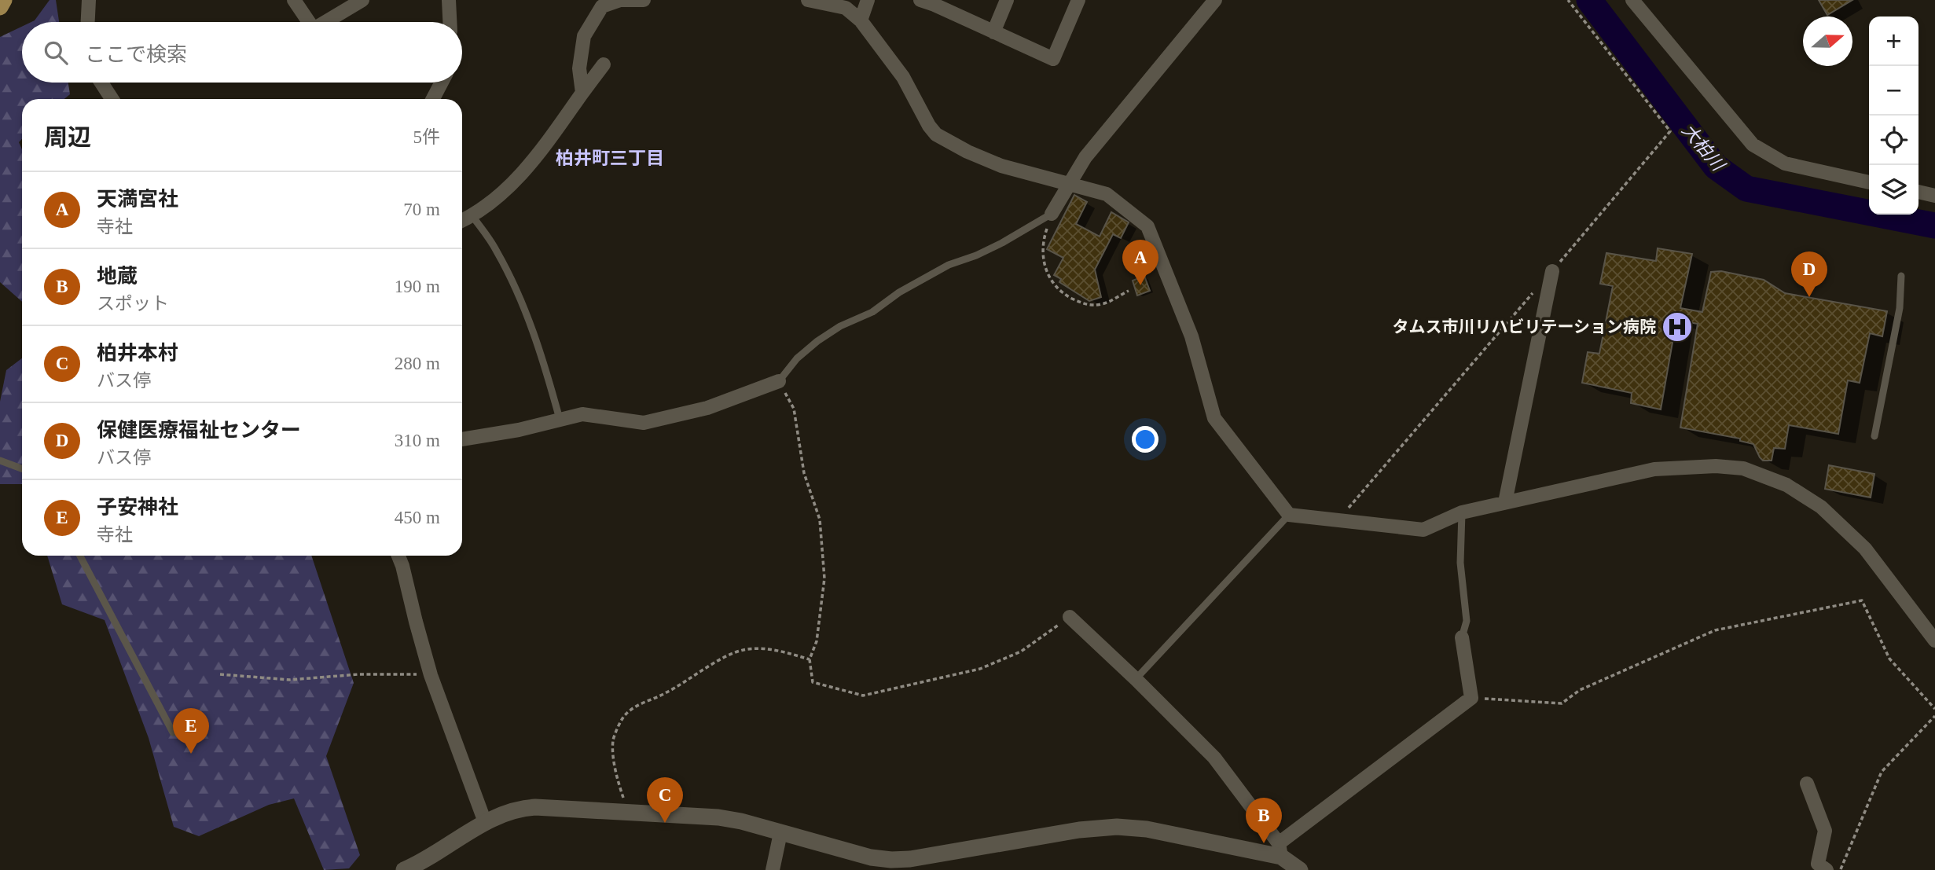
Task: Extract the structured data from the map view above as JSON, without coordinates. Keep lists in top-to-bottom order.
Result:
{
  "districts": ["柏井町三丁目"],
  "water": ["大柏川"],
  "places": {
    "hospital": ["タムス市川リハビリテーション病院"]
  },
  "north": "right",
  "page": {
    "map_buttons": ["+", "−"],
    "search": "ここで検索",
    "heading": ["周辺", "5件"],
    "list": [
      {
        "mark": "A",
        "name": "天満宮社",
        "note": "寺社",
        "value": "70 m"
      },
      {
        "mark": "B",
        "name": "地蔵",
        "note": "スポット",
        "value": "190 m"
      },
      {
        "mark": "C",
        "name": "柏井本村",
        "note": "バス停",
        "value": "280 m"
      },
      {
        "mark": "D",
        "name": "保健医療福祉センター",
        "note": "バス停",
        "value": "310 m"
      },
      {
        "mark": "E",
        "name": "子安神社",
        "note": "寺社",
        "value": "450 m"
      }
    ],
    "pins": [
      "A",
      "D",
      "E",
      "C",
      "B"
    ]
  }
}
